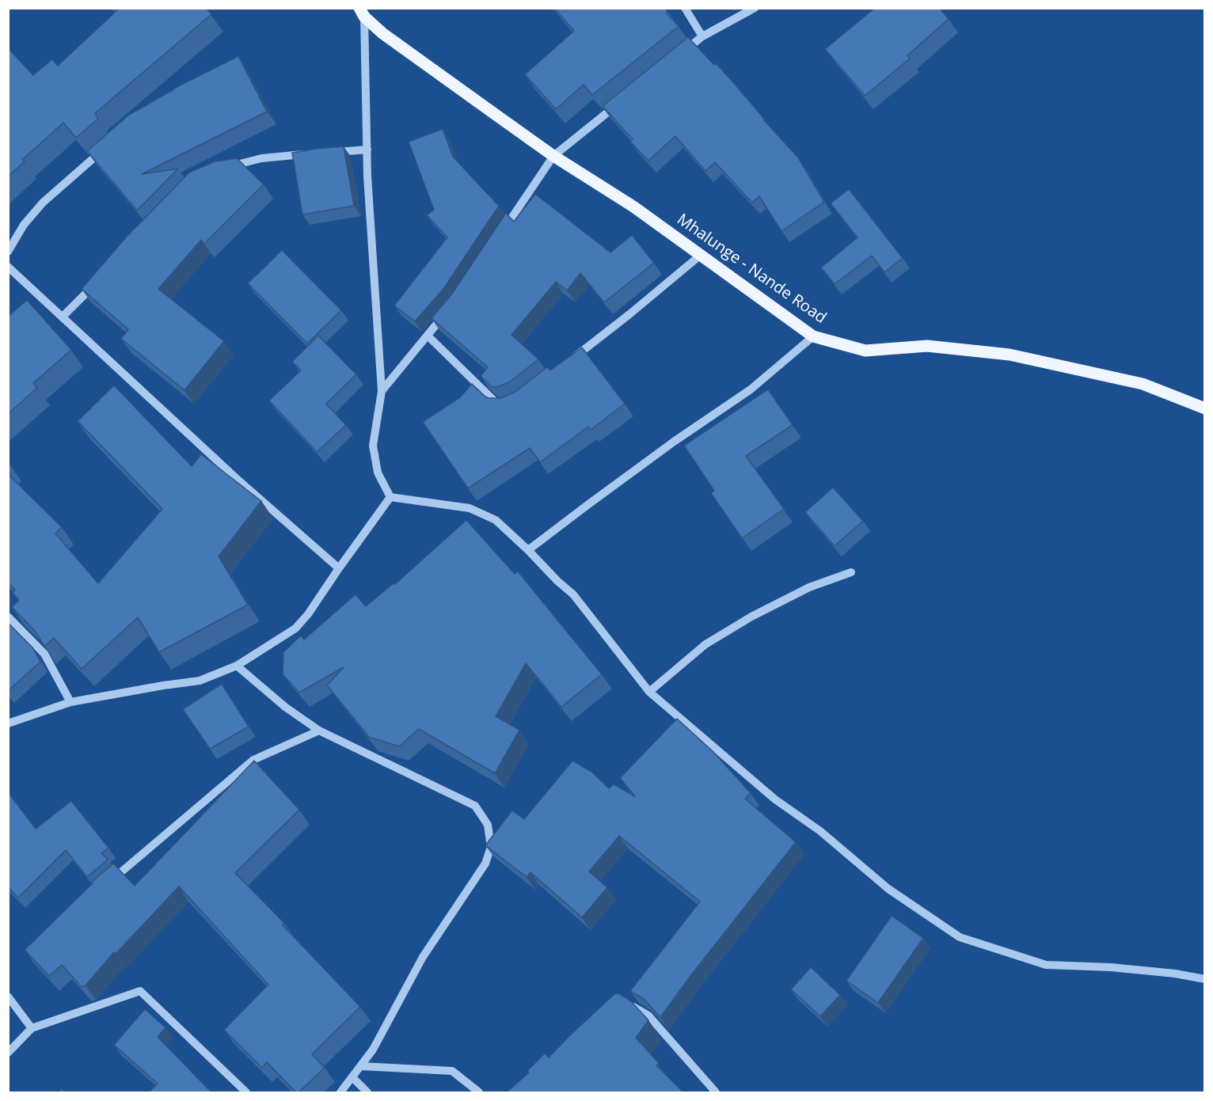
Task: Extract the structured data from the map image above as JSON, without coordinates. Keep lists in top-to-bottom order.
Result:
{
  "streets": {
    "main road": ["Mhalunge - Nande Road"]
  }
}
